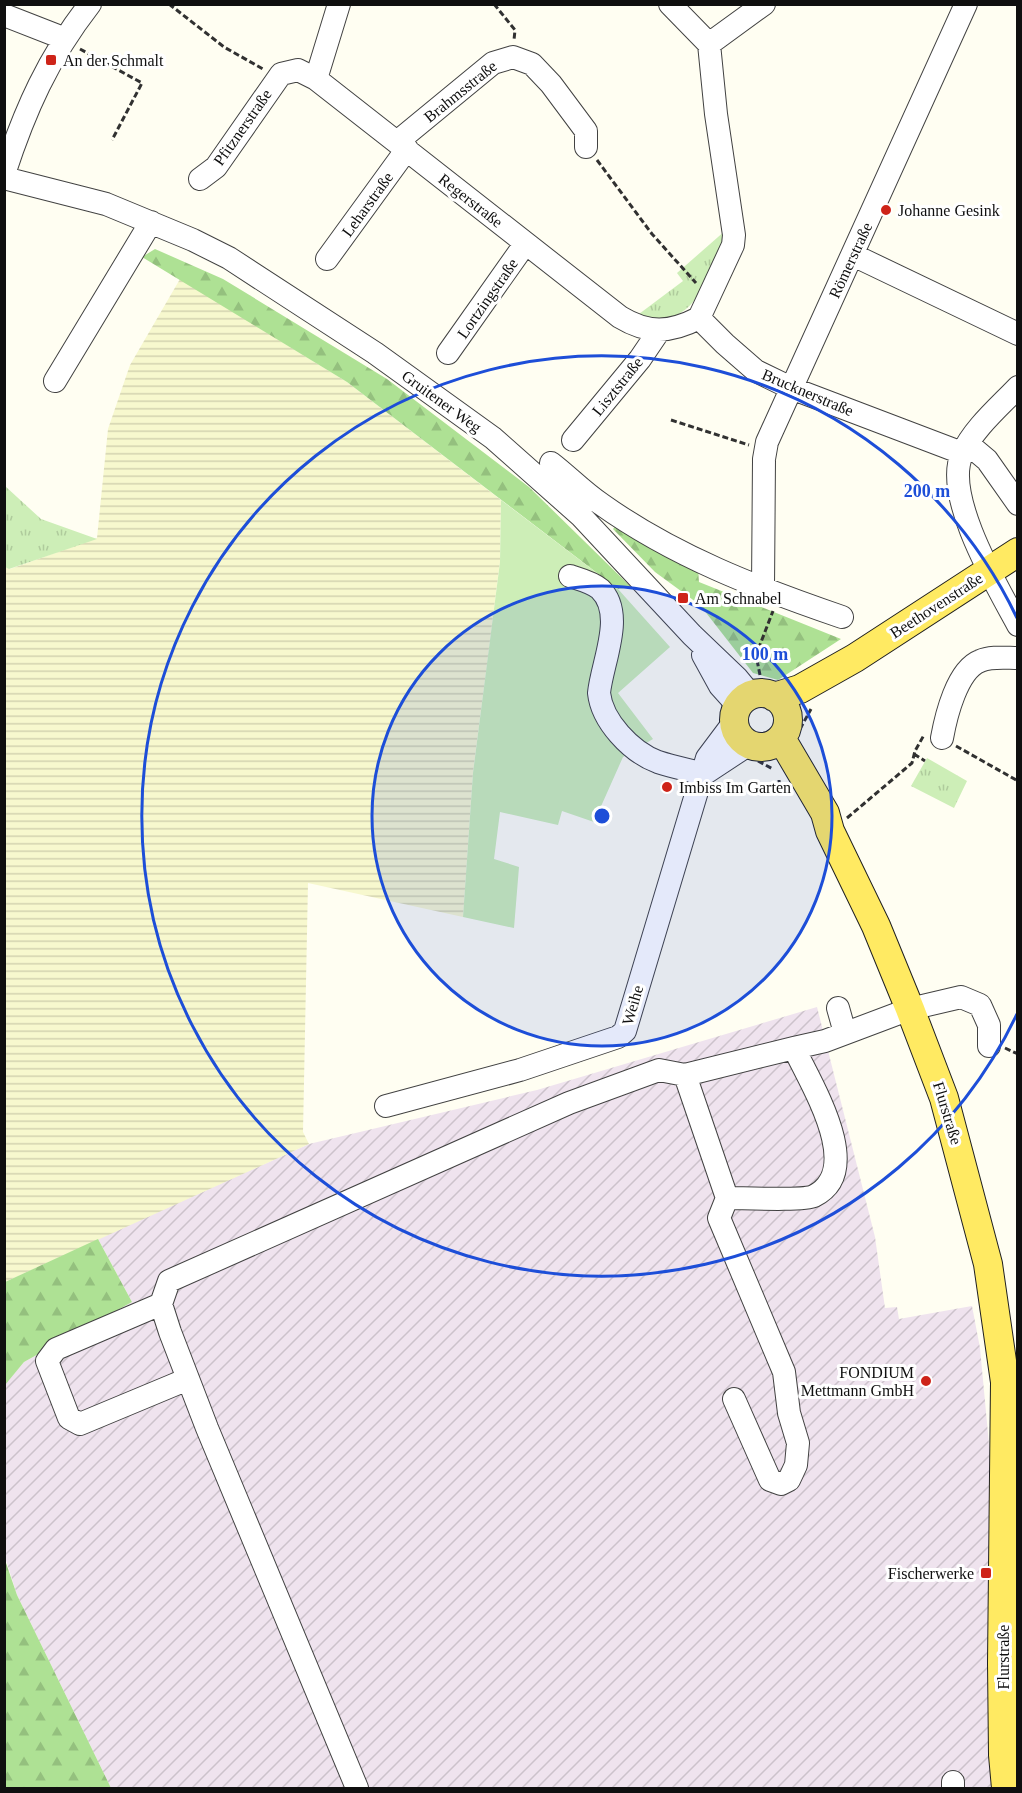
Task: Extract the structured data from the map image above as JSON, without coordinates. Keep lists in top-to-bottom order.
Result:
{
  "streets": {
    "main road": ["Gruitener Weg", "Beethovenstraße", "Flurstraße"],
    "street": [
      "Brahmsstraße",
      "Pfitznerstraße",
      "Regerstraße",
      "Leharstraße",
      "Römerstraße",
      "Lortzingstraße",
      "Lisztstraße",
      "Brucknerstraße",
      "Weihe"
    ]
  },
  "crossings": [
    ["Brahmsstraße", "Regerstraße"],
    ["Brahmsstraße", "Leharstraße"],
    ["Pfitznerstraße", "Regerstraße"],
    ["Regerstraße", "Leharstraße"],
    ["Regerstraße", "Lortzingstraße"],
    ["Regerstraße", "Lisztstraße"],
    ["Römerstraße", "Brucknerstraße"],
    ["Gruitener Weg", "Beethovenstraße"],
    ["Gruitener Weg", "Weihe"],
    ["Gruitener Weg", "Flurstraße"],
    ["Beethovenstraße", "Weihe"]
  ],
  "places": {
    "transit": ["An der Schmalt", "Am Schnabel", "Fischerwerke"],
    "other": ["Johanne Gesink", "Imbiss Im Garten", "FONDIUM Mettmann GmbH"]
  },
  "rings": ["200 m", "100 m"]
}
